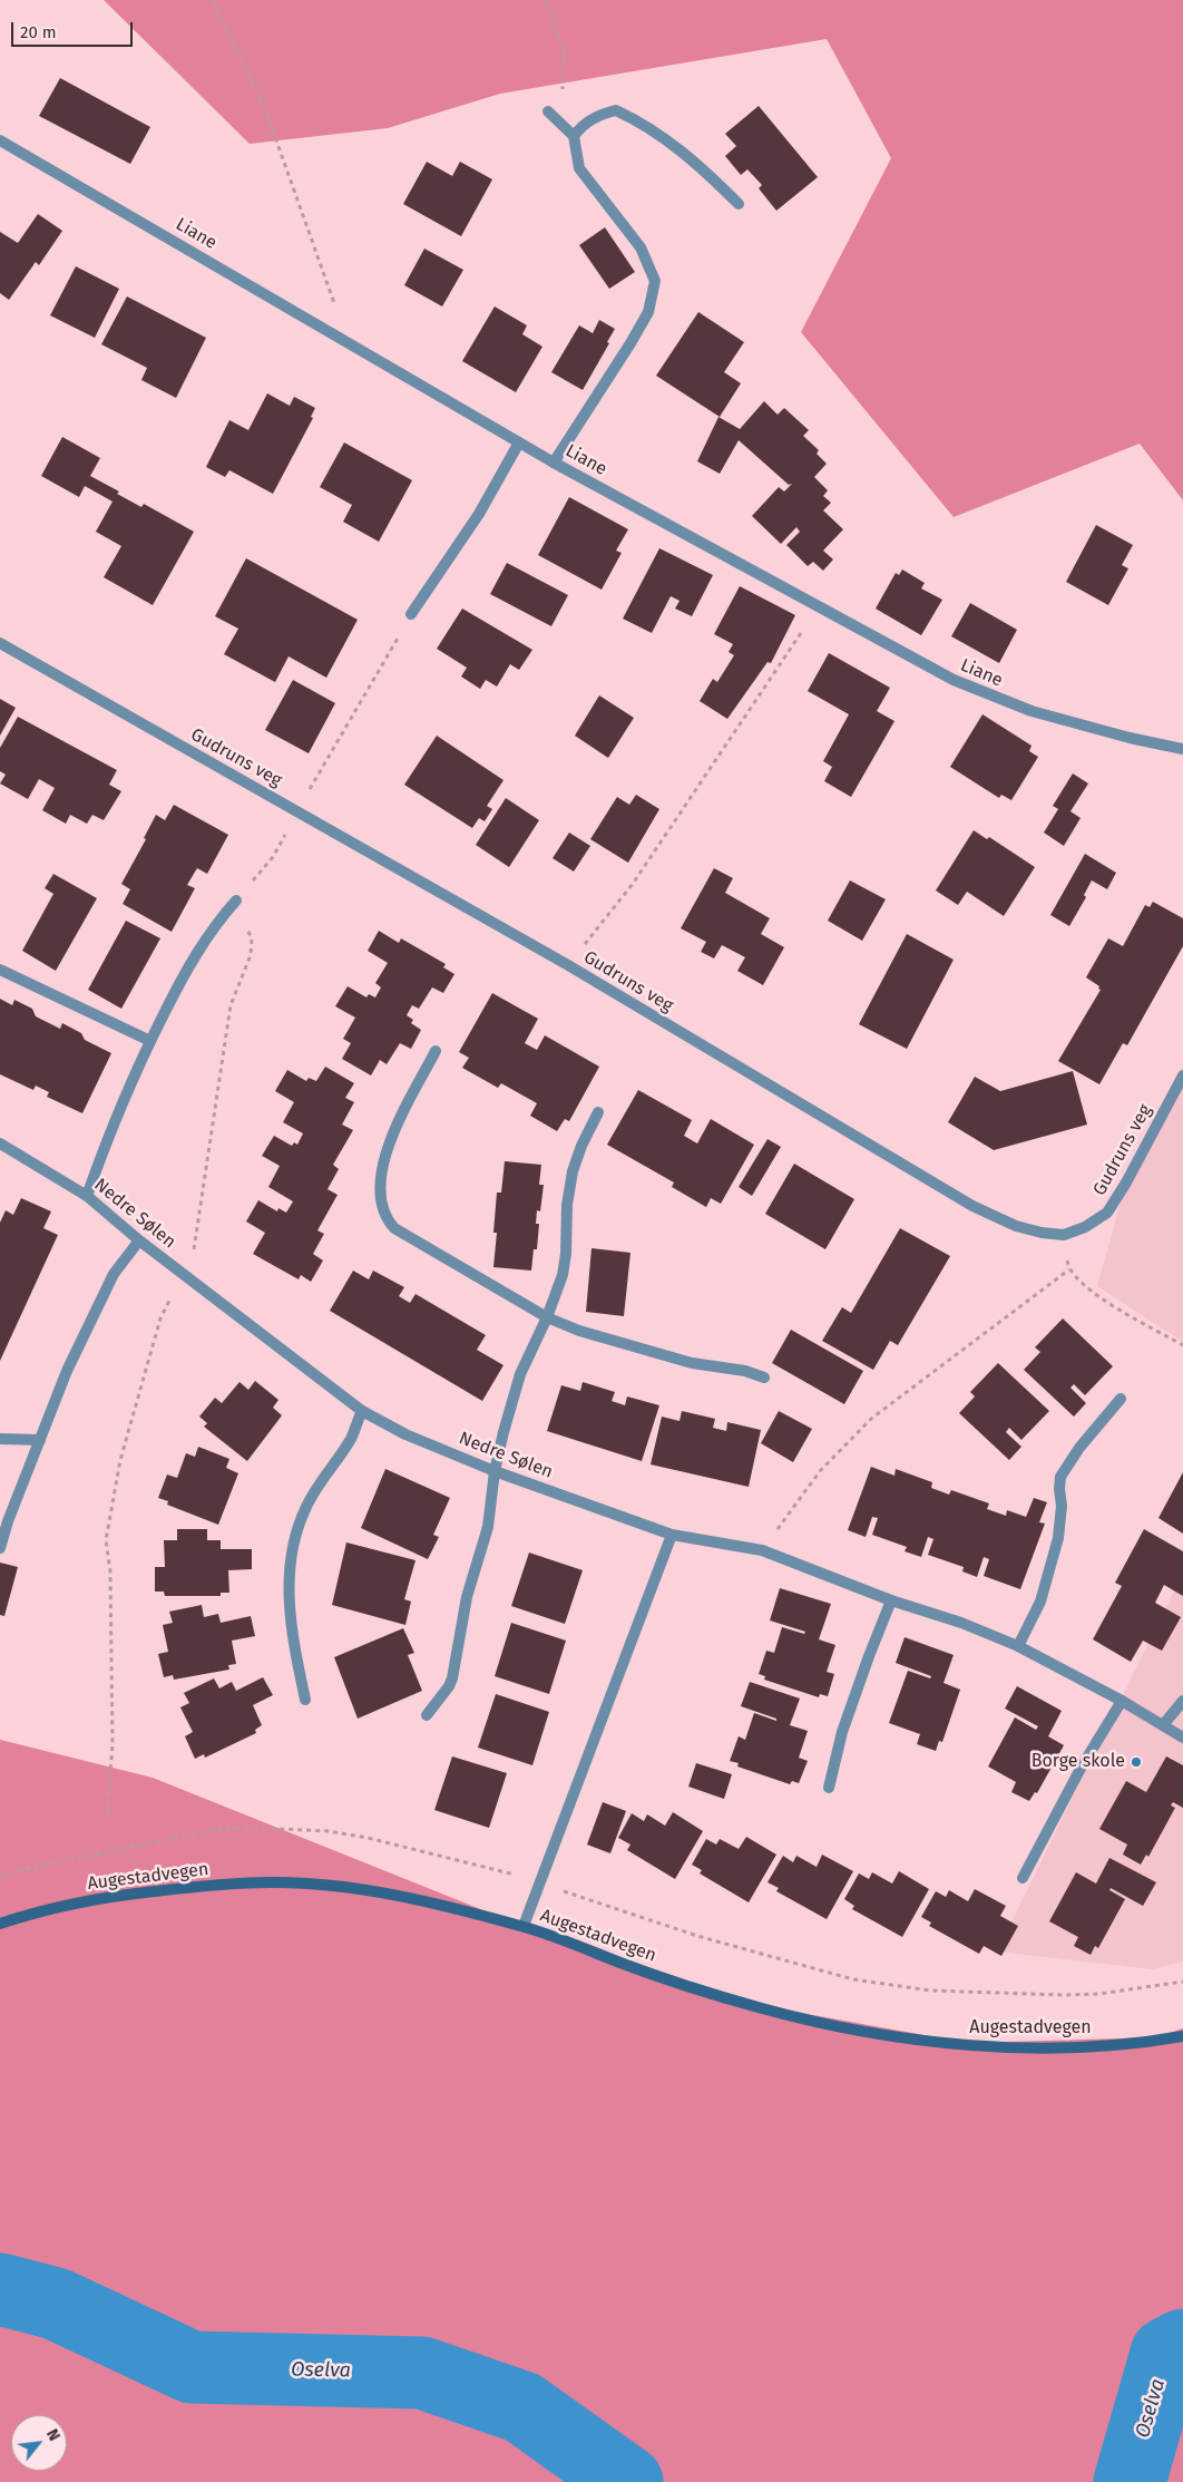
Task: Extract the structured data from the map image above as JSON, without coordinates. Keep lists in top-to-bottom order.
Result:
{
  "streets": {
    "main road": ["Augestadvegen"],
    "street": ["Liane", "Gudruns veg", "Nedre Sølen"]
  },
  "water": ["Oselva"],
  "places": ["Borge skole"],
  "scale_bar": "20 m",
  "north": "top right"
}
